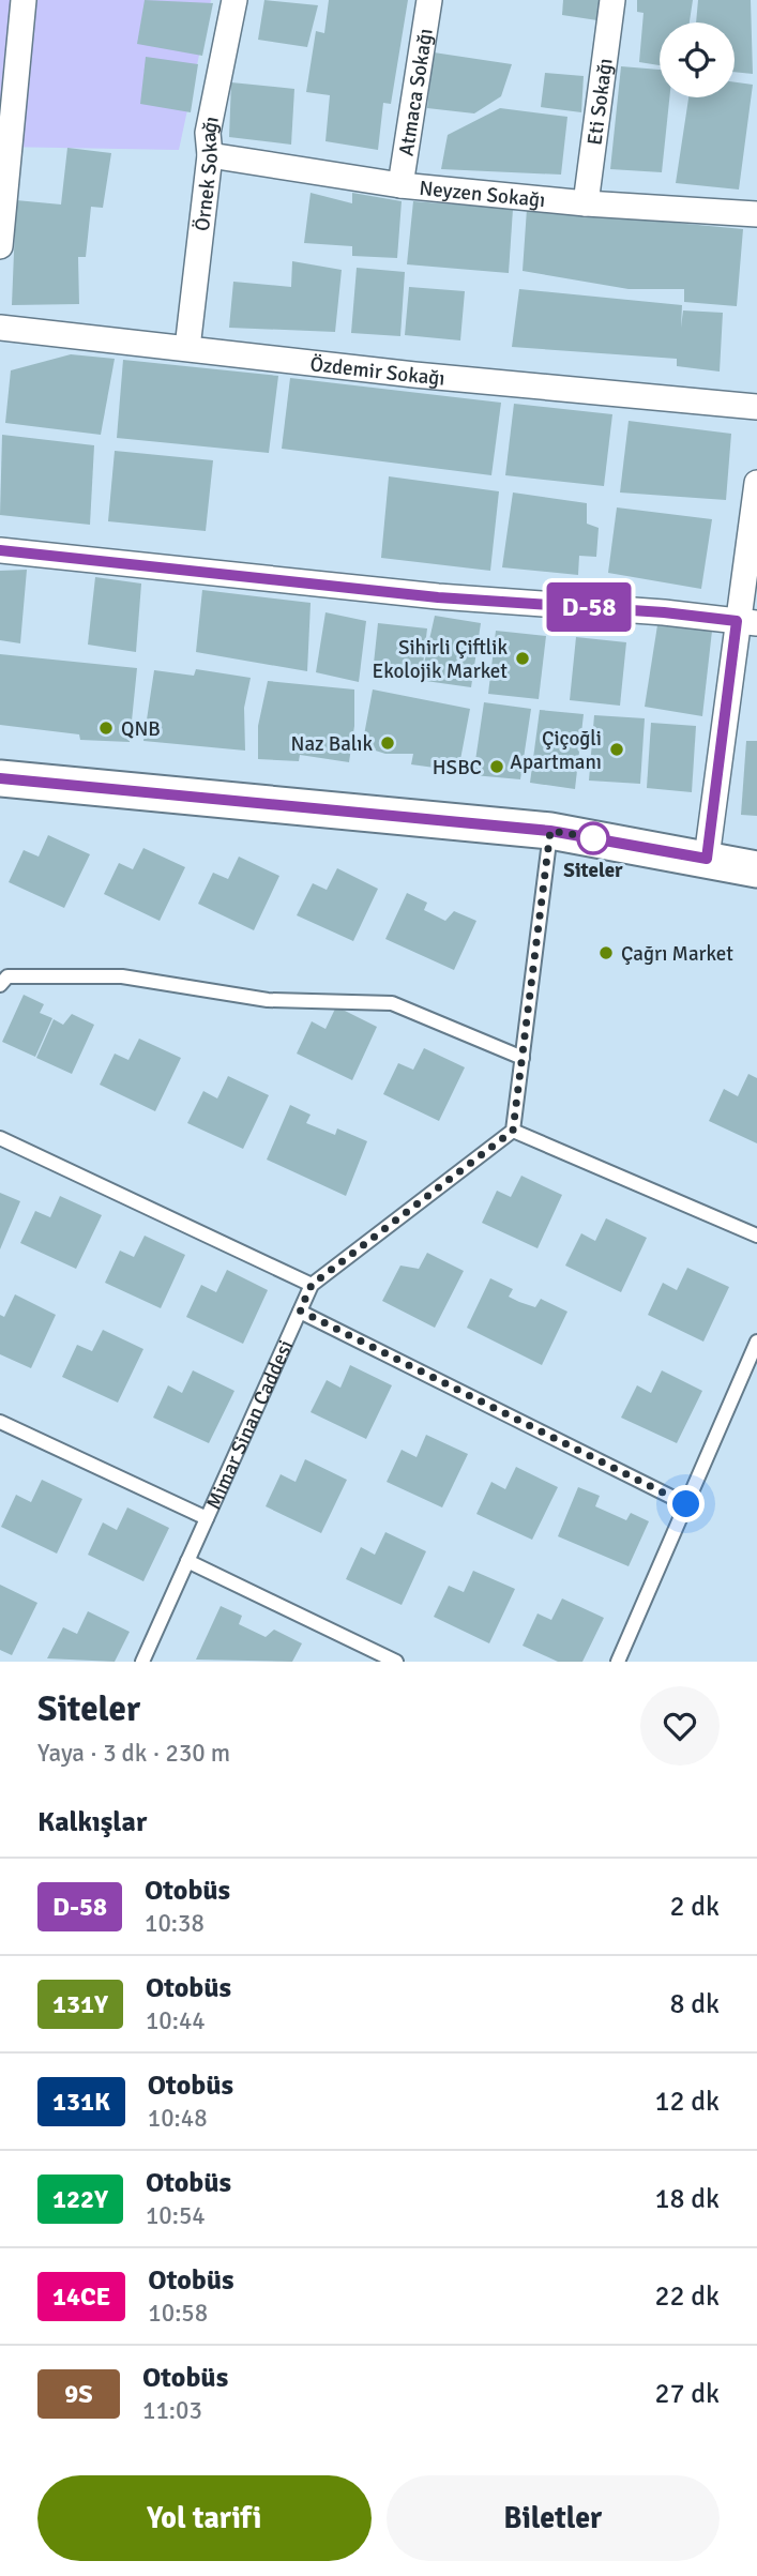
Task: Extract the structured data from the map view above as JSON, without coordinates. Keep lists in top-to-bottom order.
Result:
{
  "streets": {
    "street": [
      "Atmaca Sokağı",
      "Eti Sokağı",
      "Örnek Sokağı",
      "Neyzen Sokağı",
      "Özdemir Sokağı"
    ],
    "lane": ["Mimar Sinan Caddesi"]
  },
  "crossings": [
    ["Atmaca Sokağı", "Neyzen Sokağı"],
    ["Eti Sokağı", "Neyzen Sokağı"],
    ["Örnek Sokağı", "Neyzen Sokağı"],
    ["Örnek Sokağı", "Özdemir Sokağı"]
  ],
  "places": [
    "Sihirli Çiftlik Ekolojik Market",
    "QNB",
    "Naz Balık",
    "Çiçoğli Apartmanı",
    "HSBC",
    "Siteler",
    "Çağrı Market"
  ],
  "lines": ["bus line D-58"],
  "page": {
    "on_map": "D-58",
    "heading": [
      ["Siteler", "Yaya · 3 dk · 230 m"],
      "Kalkışlar"
    ],
    "list": [
      {
        "mark": "D-58",
        "name": "Otobüs",
        "note": "10:38",
        "value": "2 dk"
      },
      {
        "mark": "131Y",
        "name": "Otobüs",
        "note": "10:44",
        "value": "8 dk"
      },
      {
        "mark": "131K",
        "name": "Otobüs",
        "note": "10:48",
        "value": "12 dk"
      },
      {
        "mark": "122Y",
        "name": "Otobüs",
        "note": "10:54",
        "value": "18 dk"
      },
      {
        "mark": "14CE",
        "name": "Otobüs",
        "note": "10:58",
        "value": "22 dk"
      },
      {
        "mark": "9S",
        "name": "Otobüs",
        "note": "11:03",
        "value": "27 dk"
      }
    ],
    "buttons": ["Yol tarifi", "Biletler"]
  }
}
